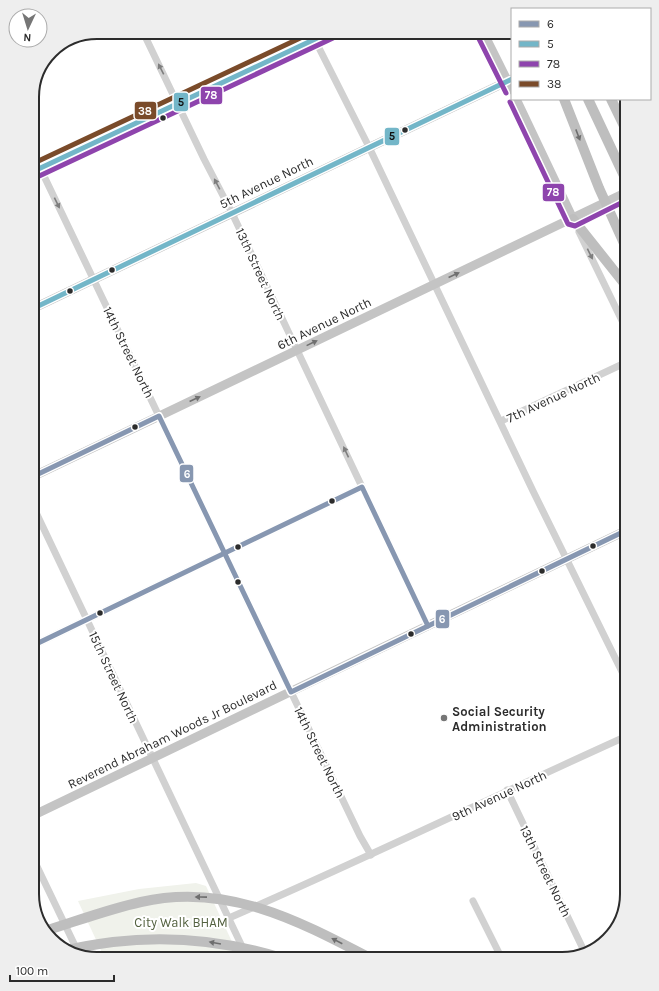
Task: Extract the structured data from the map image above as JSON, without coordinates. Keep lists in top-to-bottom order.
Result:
{
  "streets": {
    "main road": ["5th Avenue North", "6th Avenue North", "Reverend Abraham Woods Jr Boulevard"],
    "street": [
      "13th Street North",
      "14th Street North",
      "7th Avenue North",
      "15th Street North",
      "9th Avenue North"
    ]
  },
  "crossings": [
    ["5th Avenue North", "13th Street North"],
    ["5th Avenue North", "14th Street North"],
    ["13th Street North", "6th Avenue North"],
    ["13th Street North", "Reverend Abraham Woods Jr Boulevard"],
    ["13th Street North", "9th Avenue North"],
    ["6th Avenue North", "14th Street North"],
    ["14th Street North", "Reverend Abraham Woods Jr Boulevard"],
    ["14th Street North", "9th Avenue North"],
    ["15th Street North", "Reverend Abraham Woods Jr Boulevard"],
    ["15th Street North", "9th Avenue North"]
  ],
  "one_way": ["13th Street North", "6th Avenue North"],
  "parks": ["City Walk BHAM"],
  "places": ["Social Security Administration"],
  "lines": [
    "transit line 5",
    "transit line 78",
    "transit line 38",
    "transit line 6"
  ],
  "legend": [
    "6",
    "5",
    "78",
    "38"
  ],
  "scale_bar": "100 m",
  "north": "bottom"
}
